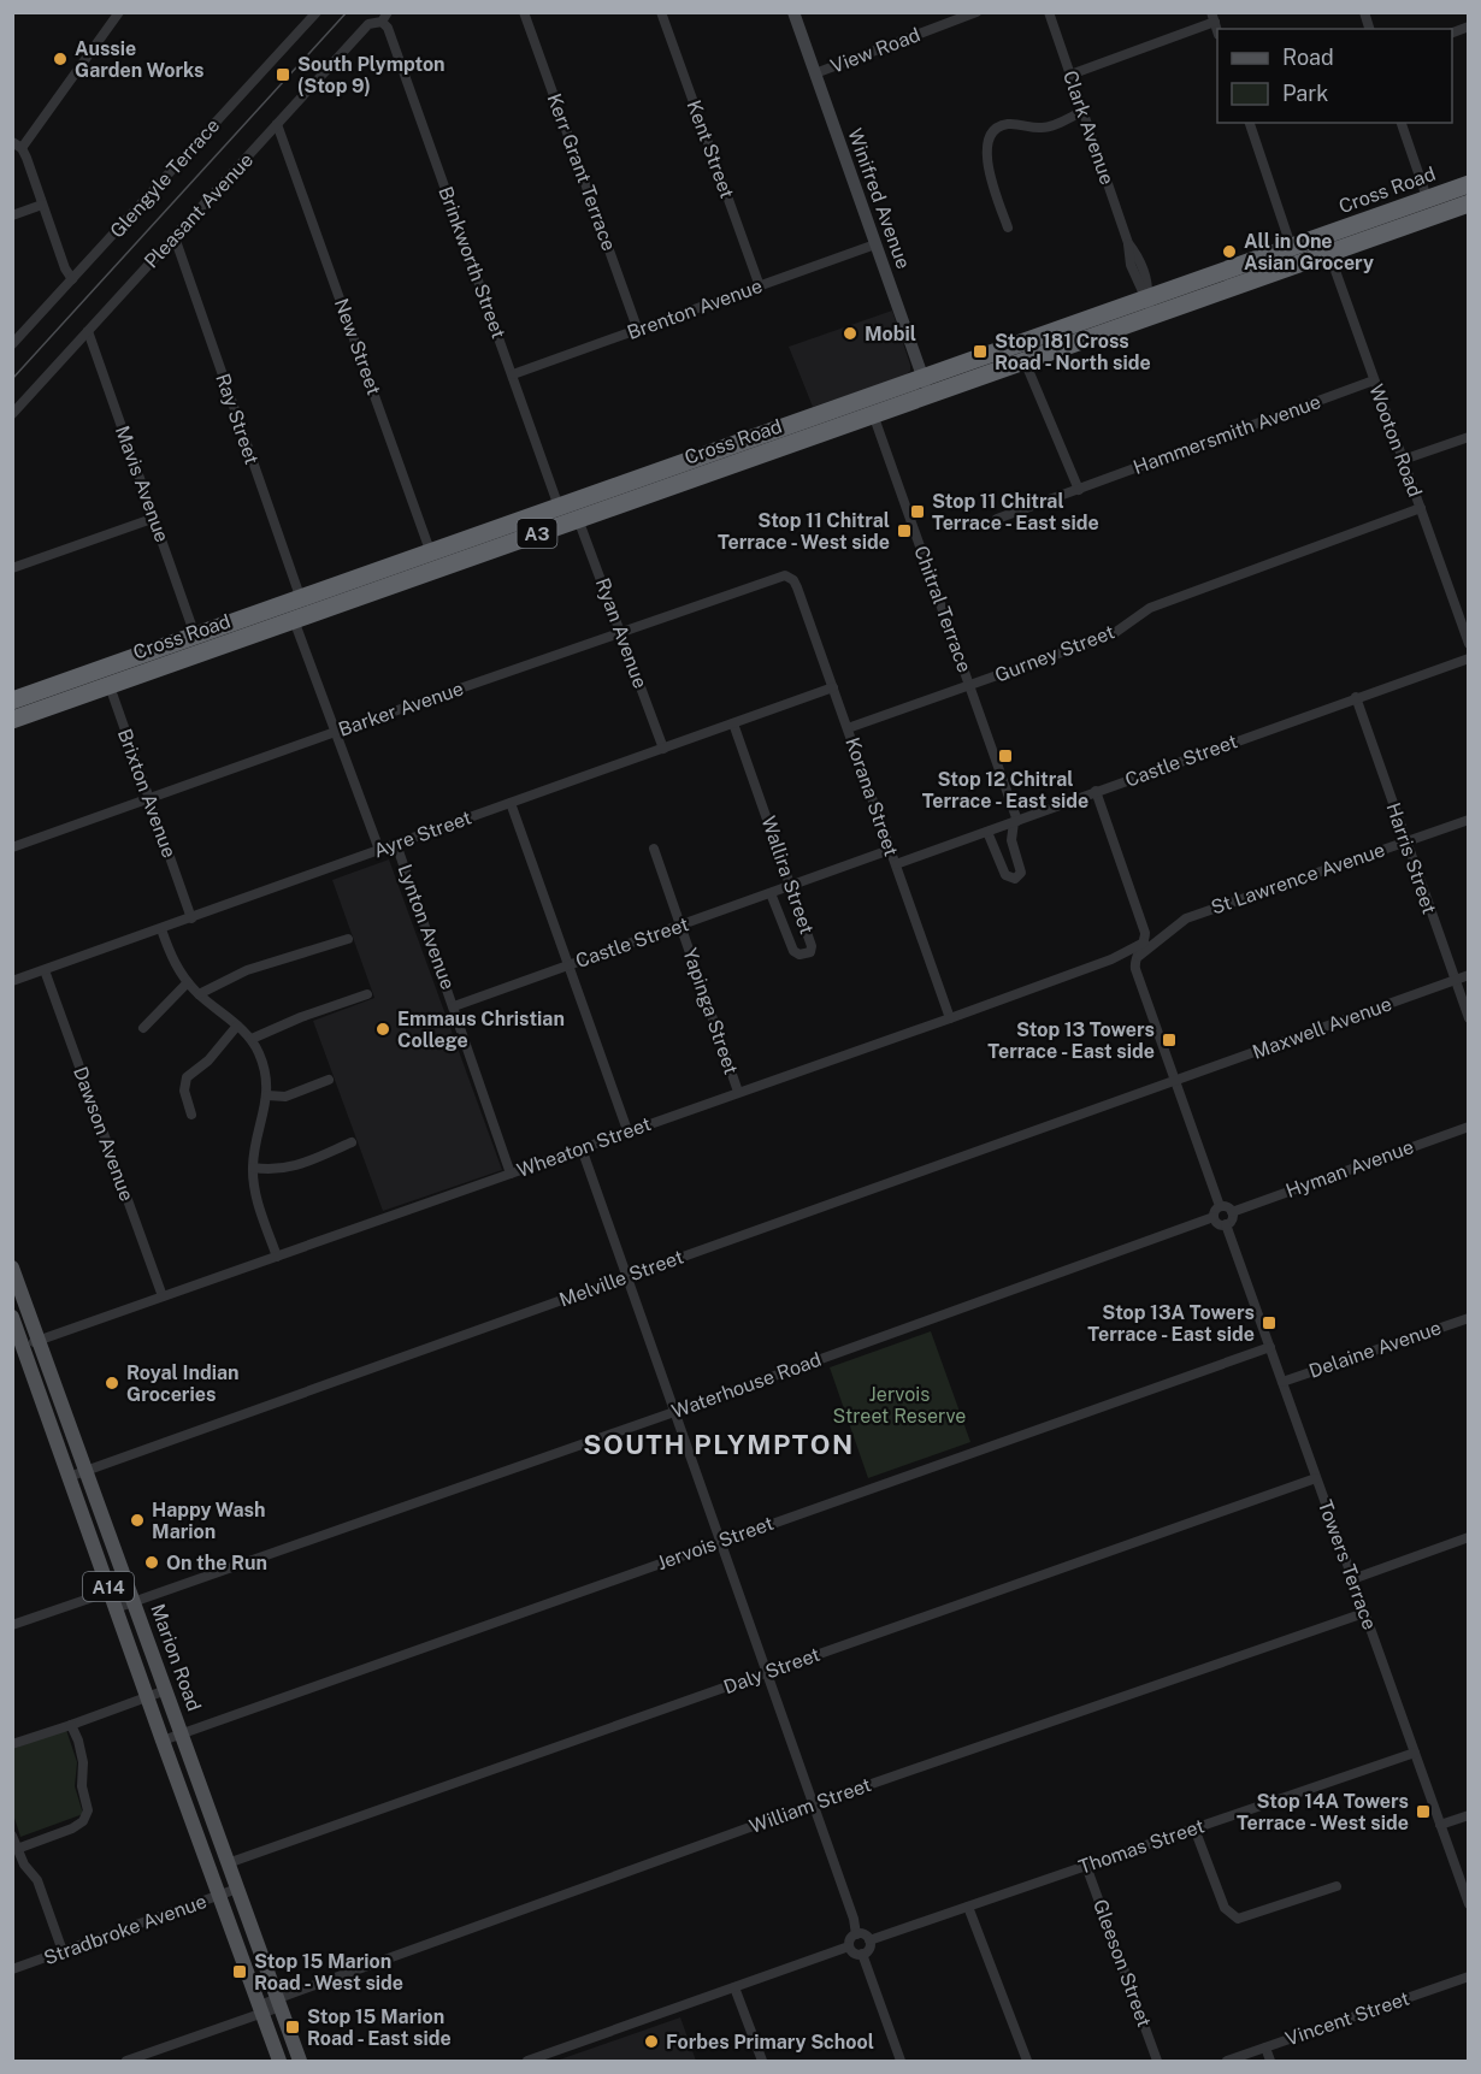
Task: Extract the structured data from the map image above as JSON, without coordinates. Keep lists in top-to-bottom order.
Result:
{
  "streets": {
    "highway": ["Cross Road", "A3"],
    "main road": ["A14", "Marion Road"],
    "street": [
      "View Road",
      "Clark Avenue",
      "Kent Street",
      "Kerr Grant Terrace",
      "Glengyle Terrace",
      "Winifred Avenue",
      "Pleasant Avenue",
      "Brinkworth Street",
      "Brenton Avenue",
      "New Street",
      "Ray Street",
      "Hammersmith Avenue",
      "Wooton Road",
      "Mavis Avenue",
      "Chitral Terrace",
      "Ryan Avenue",
      "Gurney Street",
      "Barker Avenue",
      "Castle Street",
      "Brixton Avenue",
      "Korana Street",
      "Ayre Street",
      "Harris Street",
      "Wallira Street",
      "St Lawrence Avenue",
      "Lynton Avenue",
      "Yapinga Street",
      "Maxwell Avenue",
      "Dawson Avenue",
      "Wheaton Street",
      "Hyman Avenue",
      "Melville Street",
      "Delaine Avenue",
      "Waterhouse Road",
      "Jervois Street",
      "Towers Terrace",
      "Daly Street",
      "William Street",
      "Thomas Street",
      "Stradbroke Avenue",
      "Gleeson Street",
      "Vincent Street"
    ]
  },
  "crossings": [
    ["View Road", "Winifred Avenue"],
    ["Clark Avenue", "Cross Road"],
    ["Kent Street", "Brenton Avenue"],
    ["Kerr Grant Terrace", "Brenton Avenue"],
    ["Cross Road", "Winifred Avenue"],
    ["Cross Road", "Brinkworth Street"],
    ["Cross Road", "New Street"],
    ["Cross Road", "Ray Street"],
    ["Cross Road", "Wooton Road"],
    ["Cross Road", "Mavis Avenue"],
    ["Cross Road", "Chitral Terrace"],
    ["Cross Road", "Ryan Avenue"],
    ["Cross Road", "Brixton Avenue"],
    ["Cross Road", "Lynton Avenue"],
    ["Winifred Avenue", "Brenton Avenue"],
    ["Pleasant Avenue", "Brinkworth Street"],
    ["Pleasant Avenue", "New Street"],
    ["Pleasant Avenue", "Ray Street"],
    ["Pleasant Avenue", "Mavis Avenue"],
    ["Brinkworth Street", "Brenton Avenue"],
    ["Hammersmith Avenue", "Wooton Road"],
    ["Wooton Road", "Gurney Street"],
    ["Chitral Terrace", "Gurney Street"],
    ["Chitral Terrace", "Castle Street"],
    ["Ryan Avenue", "Barker Avenue"],
    ["Ryan Avenue", "Ayre Street"],
    ["Gurney Street", "Korana Street"],
    ["Barker Avenue", "Brixton Avenue"],
    ["Barker Avenue", "Korana Street"],
    ["Barker Avenue", "Lynton Avenue"],
    ["Castle Street", "Korana Street"],
    ["Castle Street", "Harris Street"],
    ["Castle Street", "Wallira Street"],
    ["Castle Street", "Lynton Avenue"],
    ["Castle Street", "Yapinga Street"],
    ["Brixton Avenue", "Ayre Street"],
    ["Korana Street", "Ayre Street"],
    ["Korana Street", "Wheaton Street"],
    ["Ayre Street", "Wallira Street"],
    ["Ayre Street", "Lynton Avenue"],
    ["Ayre Street", "Dawson Avenue"],
    ["Harris Street", "St Lawrence Avenue"],
    ["Harris Street", "Maxwell Avenue"],
    ["Lynton Avenue", "Wheaton Street"],
    ["Yapinga Street", "Wheaton Street"],
    ["Maxwell Avenue", "Melville Street"],
    ["Dawson Avenue", "Wheaton Street"],
    ["Wheaton Street", "Marion Road"],
    ["Hyman Avenue", "Waterhouse Road"],
    ["Hyman Avenue", "Towers Terrace"],
    ["Melville Street", "Marion Road"],
    ["Delaine Avenue", "Towers Terrace"],
    ["Waterhouse Road", "Towers Terrace"],
    ["Waterhouse Road", "Marion Road"],
    ["Jervois Street", "Towers Terrace"],
    ["Jervois Street", "Marion Road"],
    ["Towers Terrace", "Daly Street"],
    ["Towers Terrace", "William Street"],
    ["Towers Terrace", "Thomas Street"],
    ["Marion Road", "Daly Street"],
    ["Marion Road", "William Street"],
    ["Marion Road", "Stradbroke Avenue"],
    ["Thomas Street", "Gleeson Street"]
  ],
  "districts": ["SOUTH PLYMPTON"],
  "parks": ["Jervois Street Reserve"],
  "places": {
    "other": [
      "Aussie Garden Works",
      "All in One Asian Grocery",
      "Mobil",
      "Emmaus Christian College",
      "Royal Indian Groceries",
      "Happy Wash Marion",
      "On the Run",
      "Forbes Primary School"
    ],
    "transit": [
      "South Plympton (Stop 9)",
      "Stop 181 Cross Road - North side",
      "Stop 11 Chitral Terrace - East side",
      "Stop 11 Chitral Terrace - West side",
      "Stop 12 Chitral Terrace - East side",
      "Stop 13 Towers Terrace - East side",
      "Stop 13A Towers Terrace - East side",
      "Stop 14A Towers Terrace - West side",
      "Stop 15 Marion Road - West side",
      "Stop 15 Marion Road - East side"
    ]
  },
  "legend": ["Road", "Park"]
}
